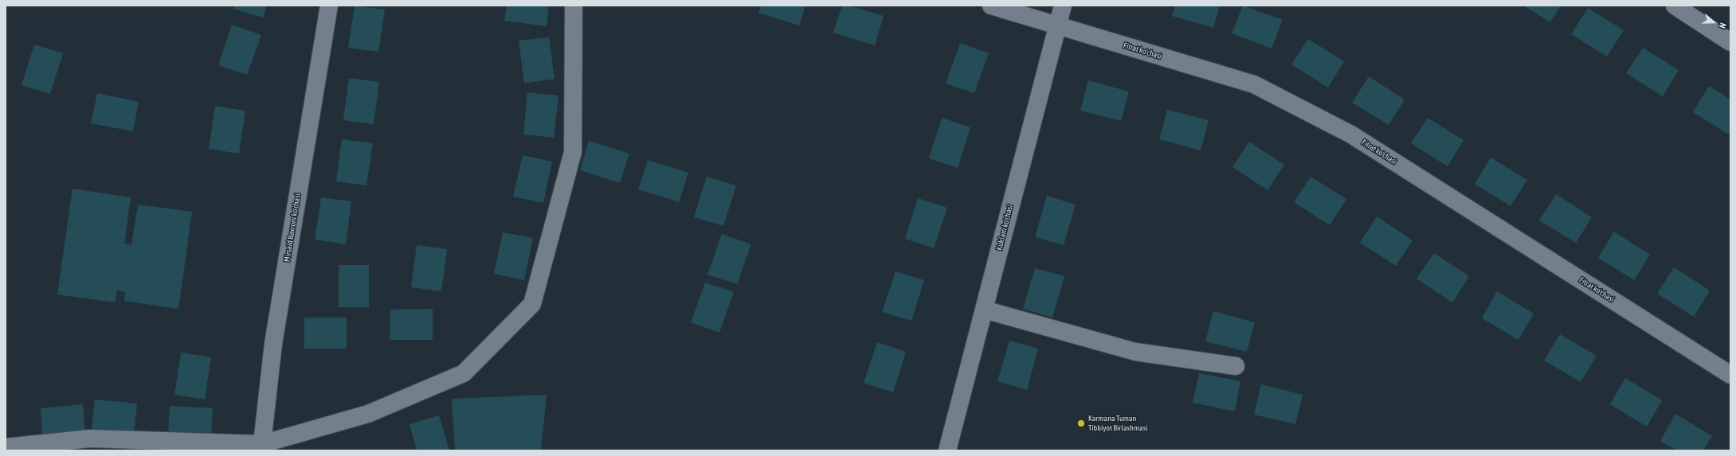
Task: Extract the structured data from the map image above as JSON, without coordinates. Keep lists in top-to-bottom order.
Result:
{
  "streets": {
    "street": ["Fitrat ko'chasi", "Mirsaid Baxrom ko'chasi", "Kuklam ko'chasi"]
  },
  "crossings": [
    ["Fitrat ko'chasi", "Kuklam ko'chasi"]
  ],
  "places": ["Karmana Tuman Tibbiyot Birlashmasi"],
  "north": "right"
}
